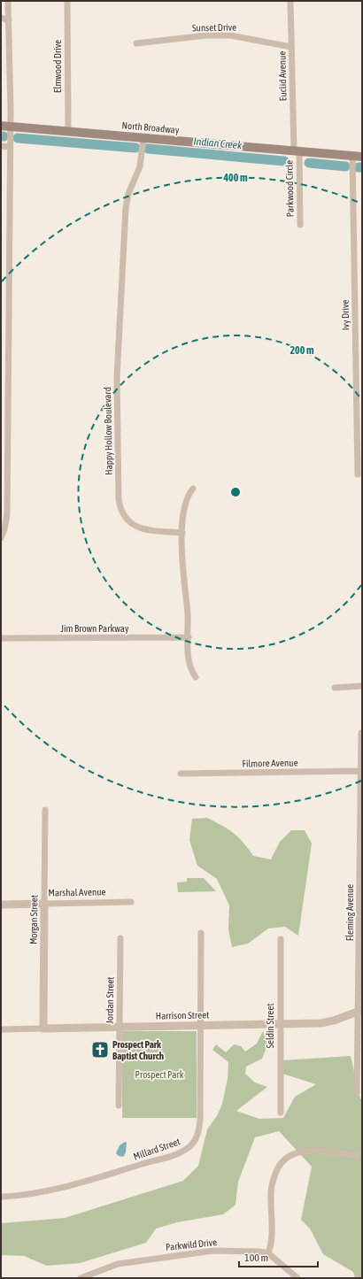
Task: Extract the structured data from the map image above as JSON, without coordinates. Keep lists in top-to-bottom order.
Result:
{
  "streets": {
    "main road": ["North Broadway"],
    "street": [
      "Sunset Drive",
      "Elmwood Drive",
      "Euclid Avenue",
      "Parkwood Circle",
      "Ivy Drive",
      "Happy Hollow Boulevard",
      "Jim Brown Parkway",
      "Filmore Avenue",
      "Marshal Avenue",
      "Fleming Avenue",
      "Morgan Street",
      "Jordan Street",
      "Harrison Street",
      "Seldin Street",
      "Millard Street",
      "Parkwild Drive"
    ]
  },
  "crossings": [
    ["Sunset Drive", "Euclid Avenue"],
    ["Elmwood Drive", "North Broadway"],
    ["Euclid Avenue", "North Broadway"],
    ["Euclid Avenue", "Parkwood Circle"],
    ["North Broadway", "Parkwood Circle"],
    ["North Broadway", "Ivy Drive"],
    ["North Broadway", "Happy Hollow Boulevard"],
    ["Filmore Avenue", "Fleming Avenue"],
    ["Marshal Avenue", "Morgan Street"],
    ["Fleming Avenue", "Harrison Street"],
    ["Morgan Street", "Harrison Street"],
    ["Jordan Street", "Harrison Street"],
    ["Harrison Street", "Seldin Street"],
    ["Harrison Street", "Millard Street"]
  ],
  "water": ["Indian Creek"],
  "parks": ["Prospect Park"],
  "places": {
    "church": ["Prospect Park Baptist Church"]
  },
  "scale_bar": "100 m",
  "rings": ["400 m", "200 m"]
}
